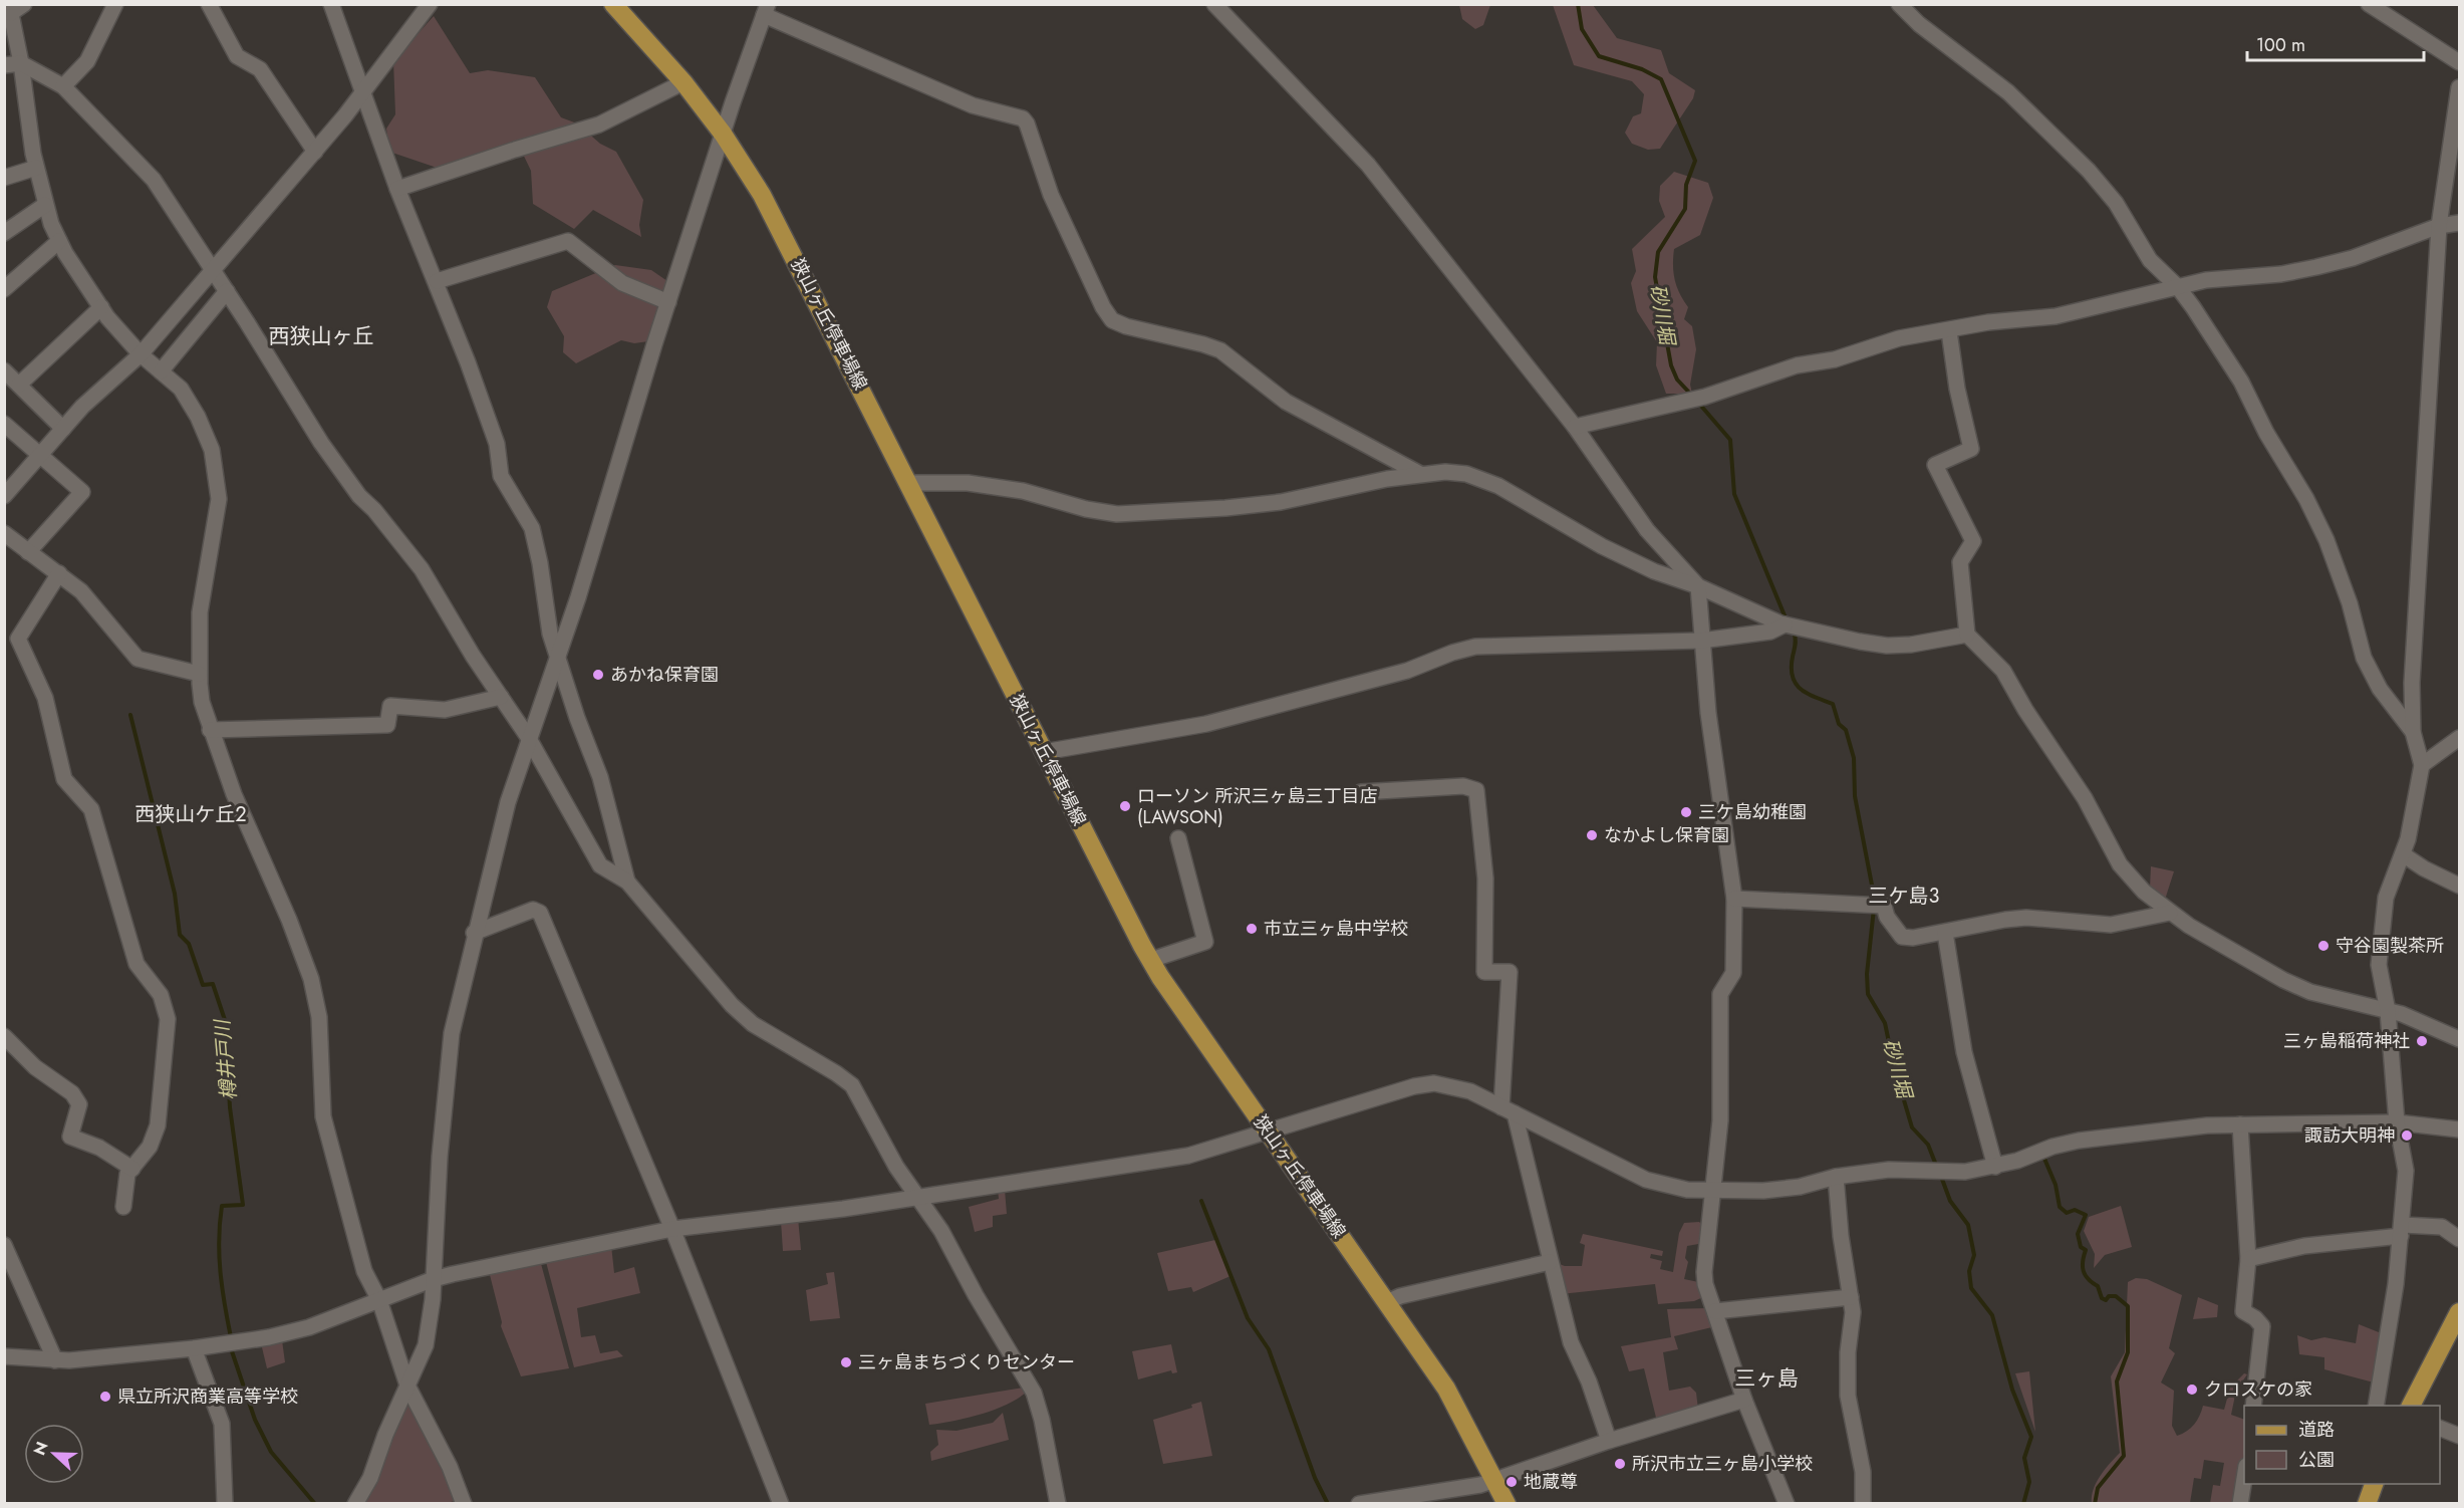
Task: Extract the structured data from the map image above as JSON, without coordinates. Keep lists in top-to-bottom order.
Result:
{
  "streets": {
    "main road": ["狭山ヶ丘停車場線"]
  },
  "districts": [
    "西狭山ヶ丘",
    "西狭山ケ丘2",
    "三ケ島3",
    "三ヶ島"
  ],
  "water": ["砂川堀", "樽井戸川"],
  "places": [
    "あかね保育園",
    "ローソン 所沢三ヶ島三丁目店 (LAWSON)",
    "三ケ島幼稚園",
    "なかよし保育園",
    "市立三ヶ島中学校",
    "守谷園製茶所",
    "三ヶ島稲荷神社",
    "諏訪大明神",
    "三ヶ島まちづくりセンター",
    "クロスケの家",
    "県立所沢商業高等学校",
    "所沢市立三ヶ島小学校",
    "地蔵尊"
  ],
  "legend": ["道路", "公園"],
  "scale_bar": "100 m",
  "north": "left"
}
